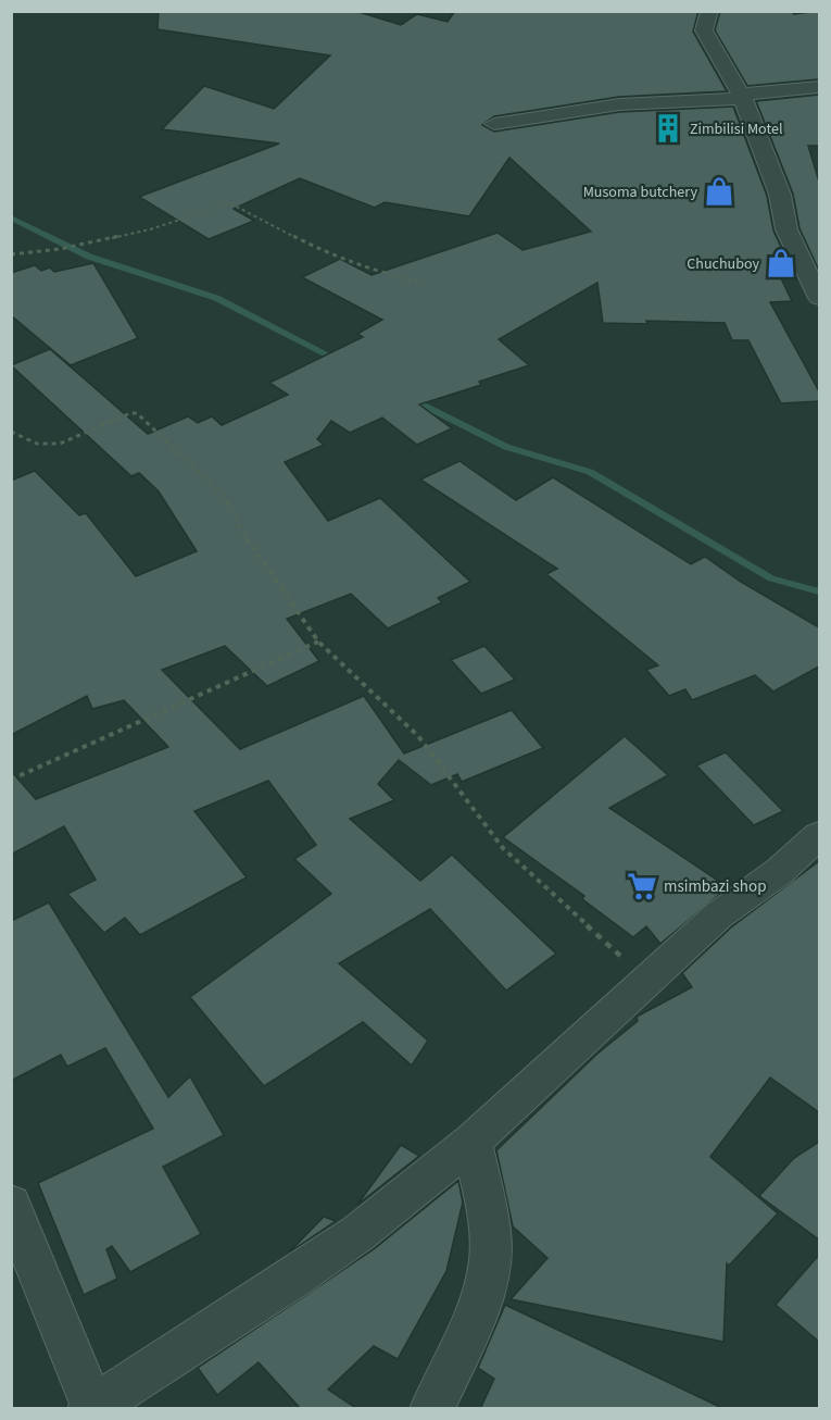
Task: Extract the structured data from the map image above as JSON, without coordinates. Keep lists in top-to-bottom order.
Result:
{
  "places": {
    "building": ["Zimbilisi Motel"],
    "shop": ["Musoma butchery", "Chuchuboy"],
    "supermarket": ["msimbazi shop"]
  }
}
